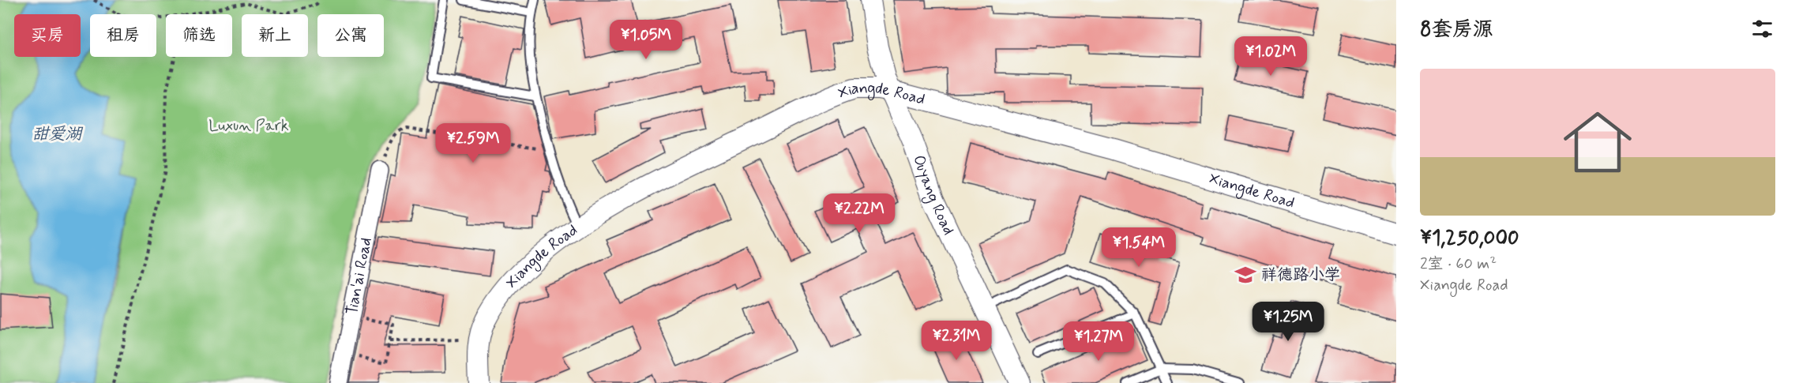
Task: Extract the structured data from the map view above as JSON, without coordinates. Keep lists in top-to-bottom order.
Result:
{
  "streets": {
    "street": ["Xiangde Road", "Ouyang Road", "Tian'ai Road"]
  },
  "crossings": [
    ["Xiangde Road", "Ouyang Road"]
  ],
  "water": ["甜爱湖"],
  "parks": ["Luxun Park"],
  "places": {
    "school or university": ["祥德路小学"]
  },
  "page": {
    "heading": "8套房源",
    "chip": [
      "买房",
      "租房",
      "筛选",
      "新上",
      "公寓"
    ],
    "price": [
      "¥1.05M",
      "¥1.02M",
      "¥2.59M",
      "¥2.22M",
      "¥1.54M",
      "¥1.25M",
      "¥2.31M",
      "¥1.27M"
    ],
    "list": [
      {
        "name": "¥1,250,000",
        "note": "2室 · 60 m² · Xiangde Road"
      }
    ]
  }
}
